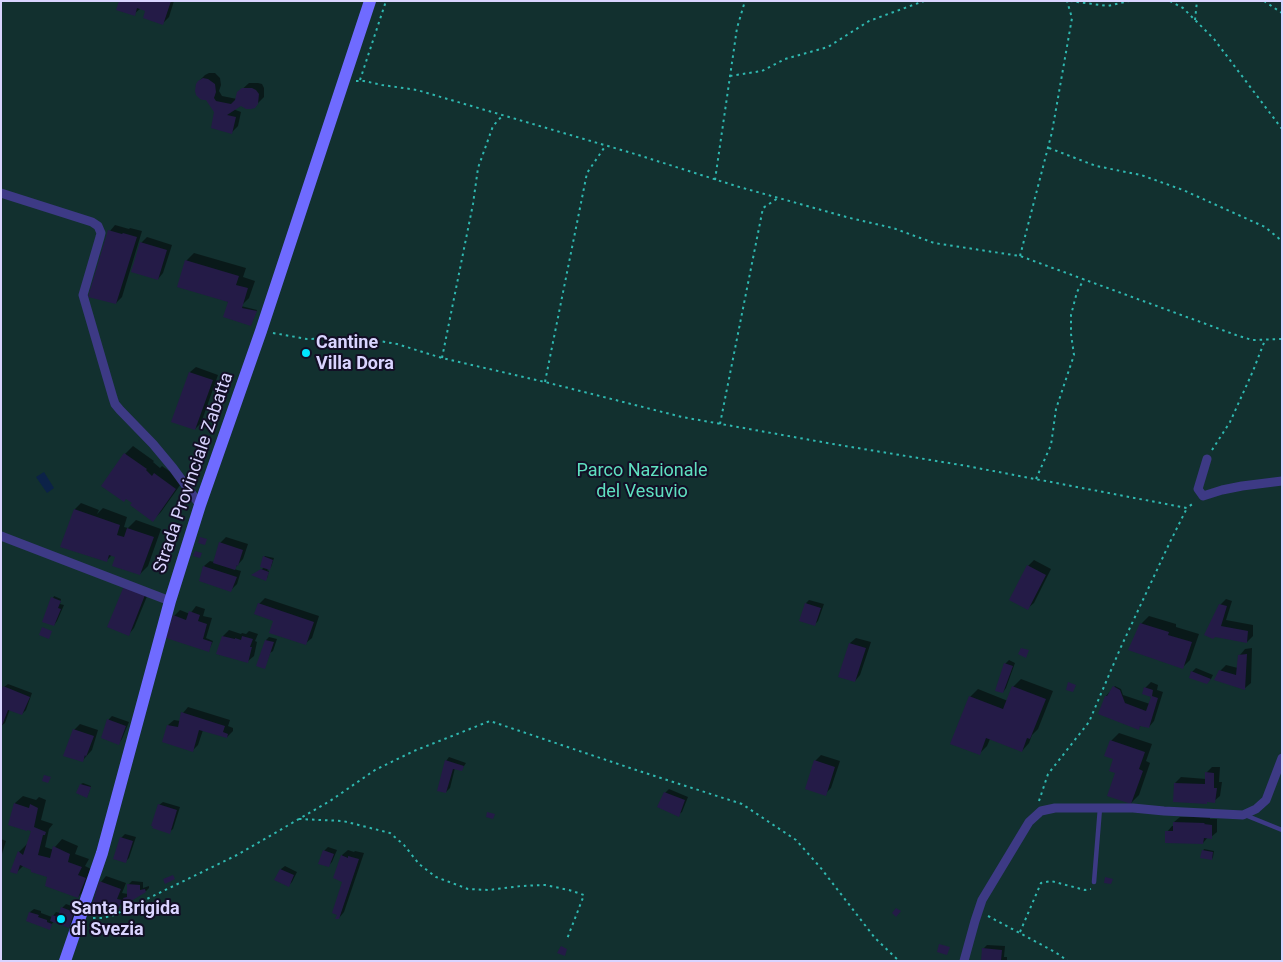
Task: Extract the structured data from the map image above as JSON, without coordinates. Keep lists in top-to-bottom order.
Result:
{
  "streets": {
    "street": ["Strada Provinciale Zabatta"]
  },
  "parks": ["Parco Nazionale del Vesuvio"],
  "places": ["Cantine Villa Dora", "Santa Brigida di Svezia"]
}
